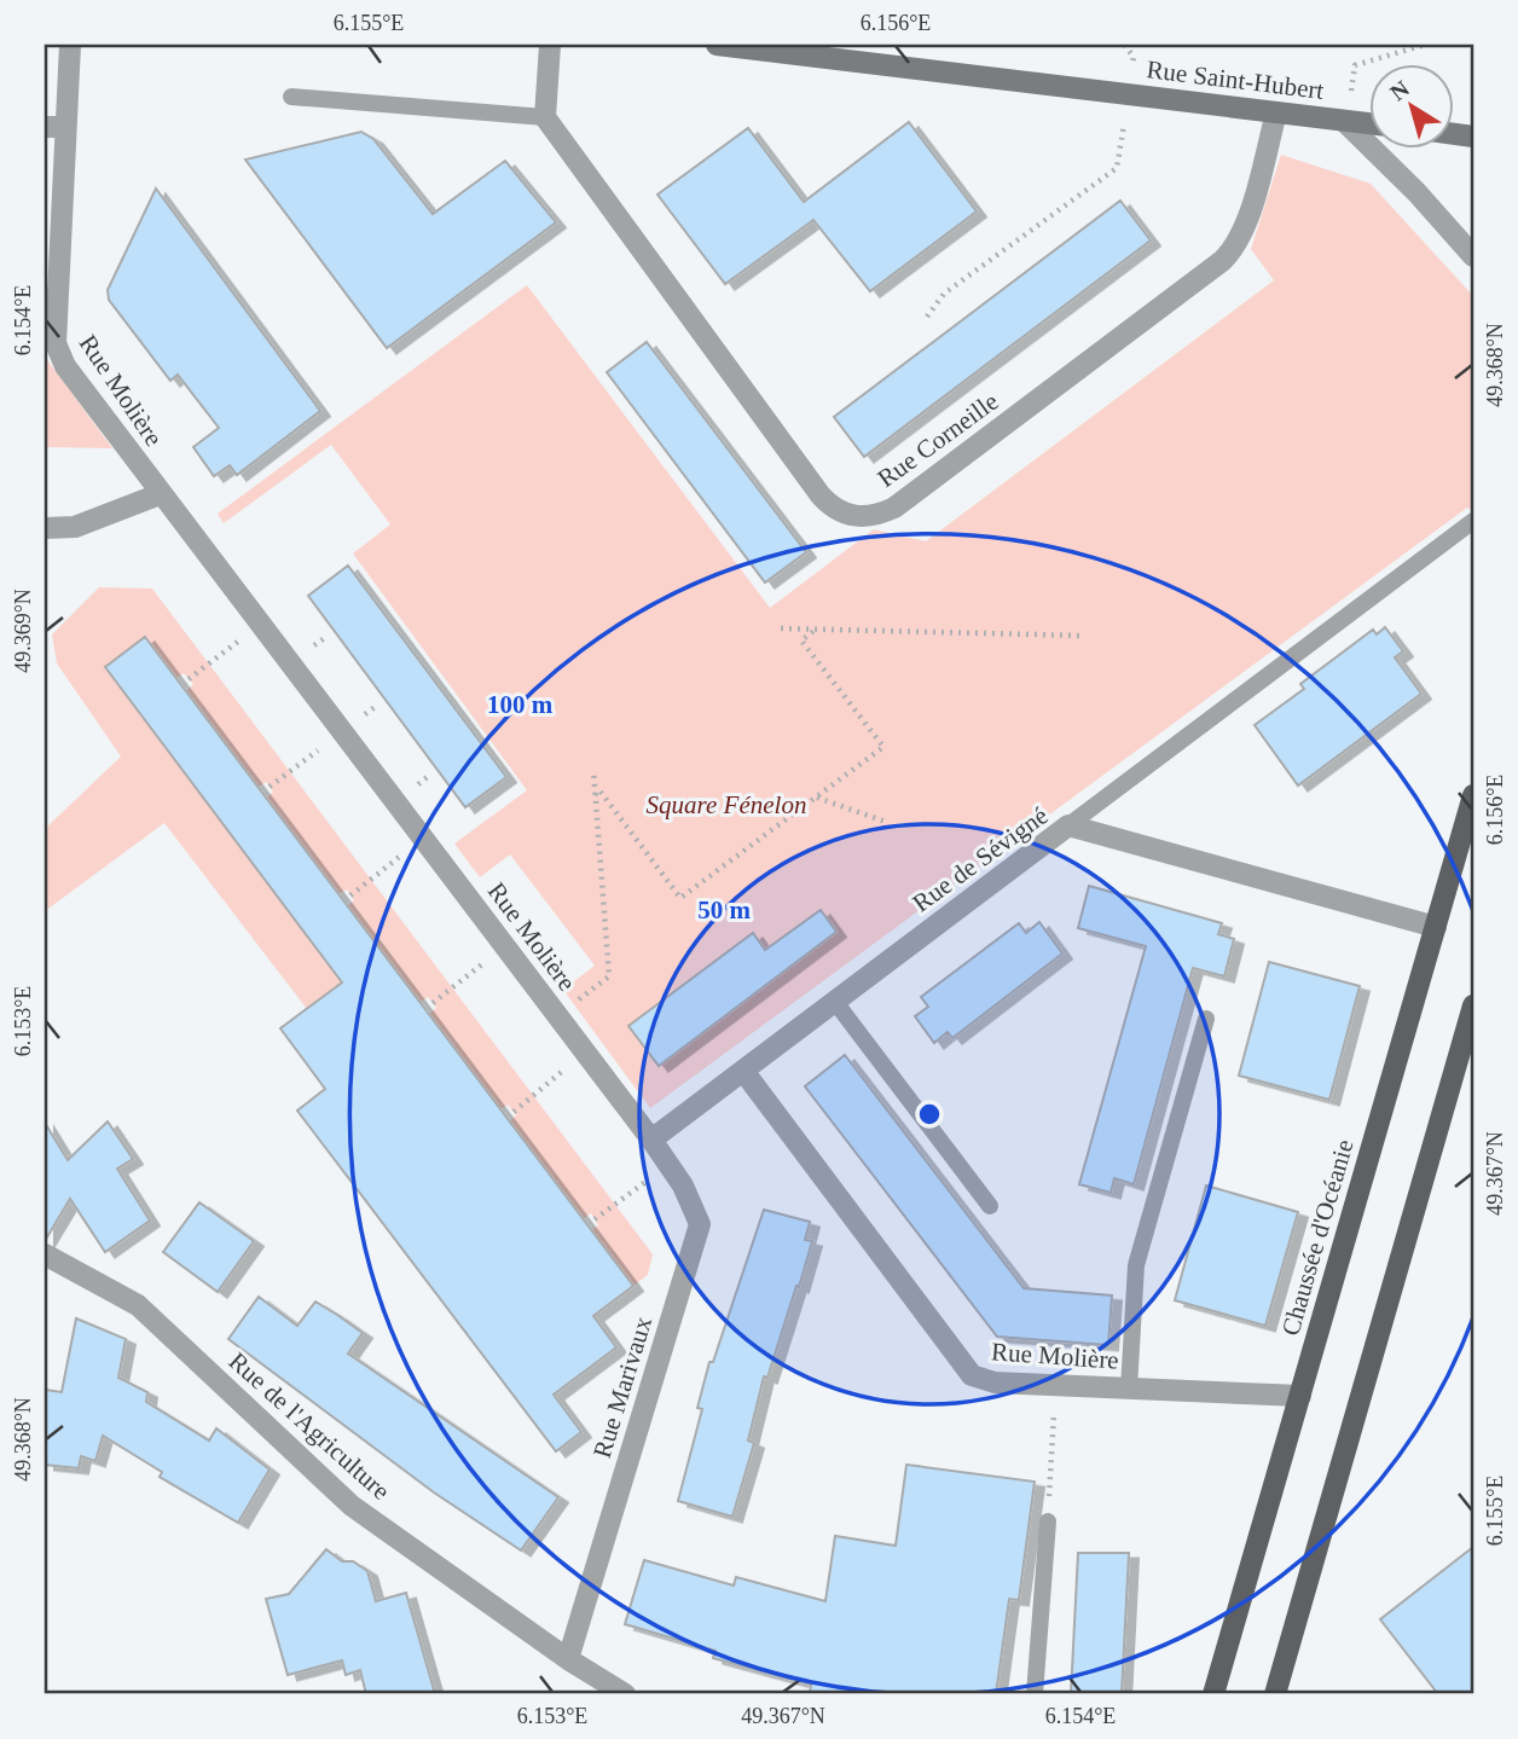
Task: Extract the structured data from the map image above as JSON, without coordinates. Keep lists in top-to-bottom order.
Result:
{
  "streets": {
    "main road": ["Chaussée d'Océanie"],
    "street": [
      "Rue Saint-Hubert",
      "Rue Molière",
      "Rue Corneille",
      "Rue de Sévigné",
      "Rue Marivaux",
      "Rue de l'Agriculture"
    ]
  },
  "crossings": [
    ["Rue Saint-Hubert", "Rue Corneille"],
    ["Rue Molière", "Rue de Sévigné"],
    ["Rue Molière", "Chaussée d'Océanie"],
    ["Rue Molière", "Rue Marivaux"],
    ["Rue de Sévigné", "Chaussée d'Océanie"],
    ["Rue Marivaux", "Rue de l'Agriculture"]
  ],
  "parks": ["Square Fénelon"],
  "north": "top left",
  "coordinates": [
    "6.155°E",
    "6.156°E",
    "6.154°E",
    "49.368°N",
    "49.369°N",
    "6.153°E",
    "49.367°N"
  ],
  "rings": ["100 m", "50 m"]
}
